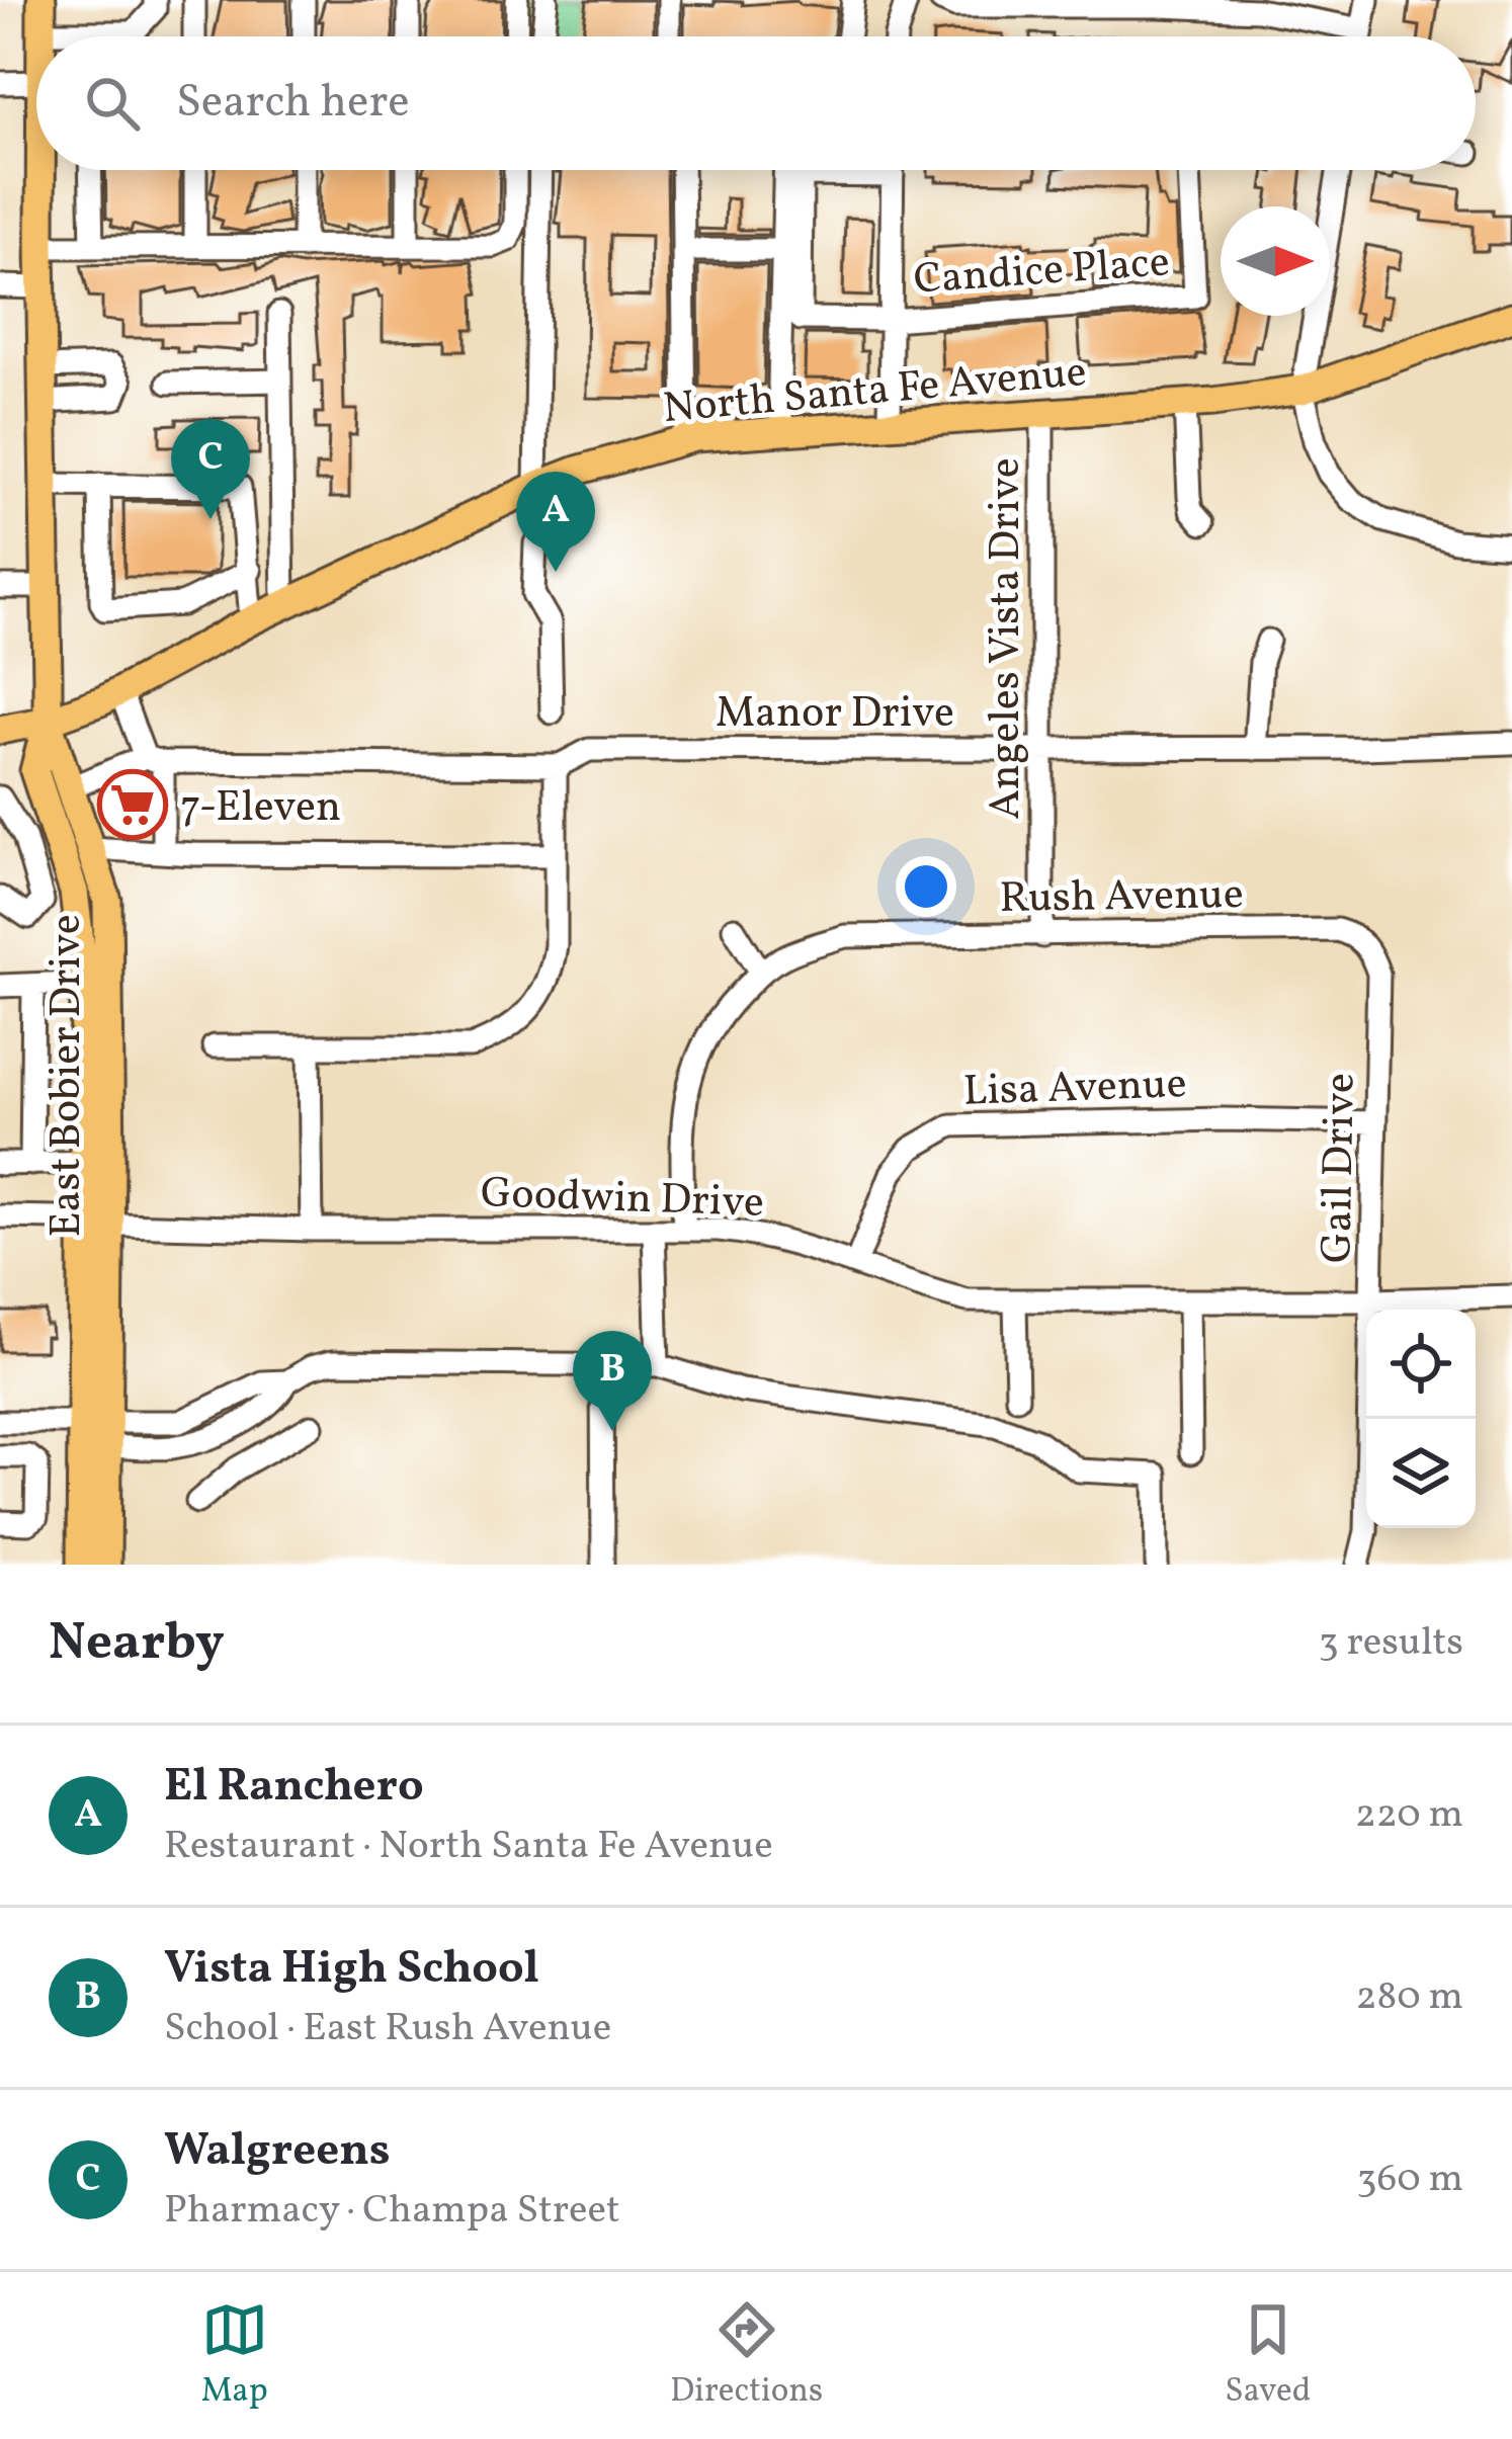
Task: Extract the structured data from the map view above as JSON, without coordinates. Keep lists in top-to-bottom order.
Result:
{
  "streets": {
    "main road": ["North Santa Fe Avenue", "East Bobier Drive"],
    "street": [
      "Candice Place",
      "Angeles Vista Drive",
      "Manor Drive",
      "Rush Avenue",
      "Lisa Avenue",
      "Gail Drive",
      "Goodwin Drive"
    ]
  },
  "crossings": [
    ["North Santa Fe Avenue", "Angeles Vista Drive"],
    ["North Santa Fe Avenue", "East Bobier Drive"],
    ["Angeles Vista Drive", "Manor Drive"],
    ["Angeles Vista Drive", "Rush Avenue"],
    ["Rush Avenue", "Gail Drive"],
    ["Rush Avenue", "Goodwin Drive"],
    ["East Bobier Drive", "Goodwin Drive"],
    ["Lisa Avenue", "Gail Drive"],
    ["Lisa Avenue", "Goodwin Drive"],
    ["Gail Drive", "Goodwin Drive"]
  ],
  "places": {
    "supermarket": ["7-Eleven"]
  },
  "north": "right",
  "page": {
    "search": "Search here",
    "pins": ["C", "A", "B"],
    "heading": ["Nearby", "3 results"],
    "list": [
      {
        "mark": "A",
        "name": "El Ranchero",
        "note": "Restaurant · North Santa Fe Avenue",
        "value": "220 m"
      },
      {
        "mark": "B",
        "name": "Vista High School",
        "note": "School · East Rush Avenue",
        "value": "280 m"
      },
      {
        "mark": "C",
        "name": "Walgreens",
        "note": "Pharmacy · Champa Street",
        "value": "360 m"
      }
    ],
    "nav": ["Map", "Directions", "Saved"]
  }
}
